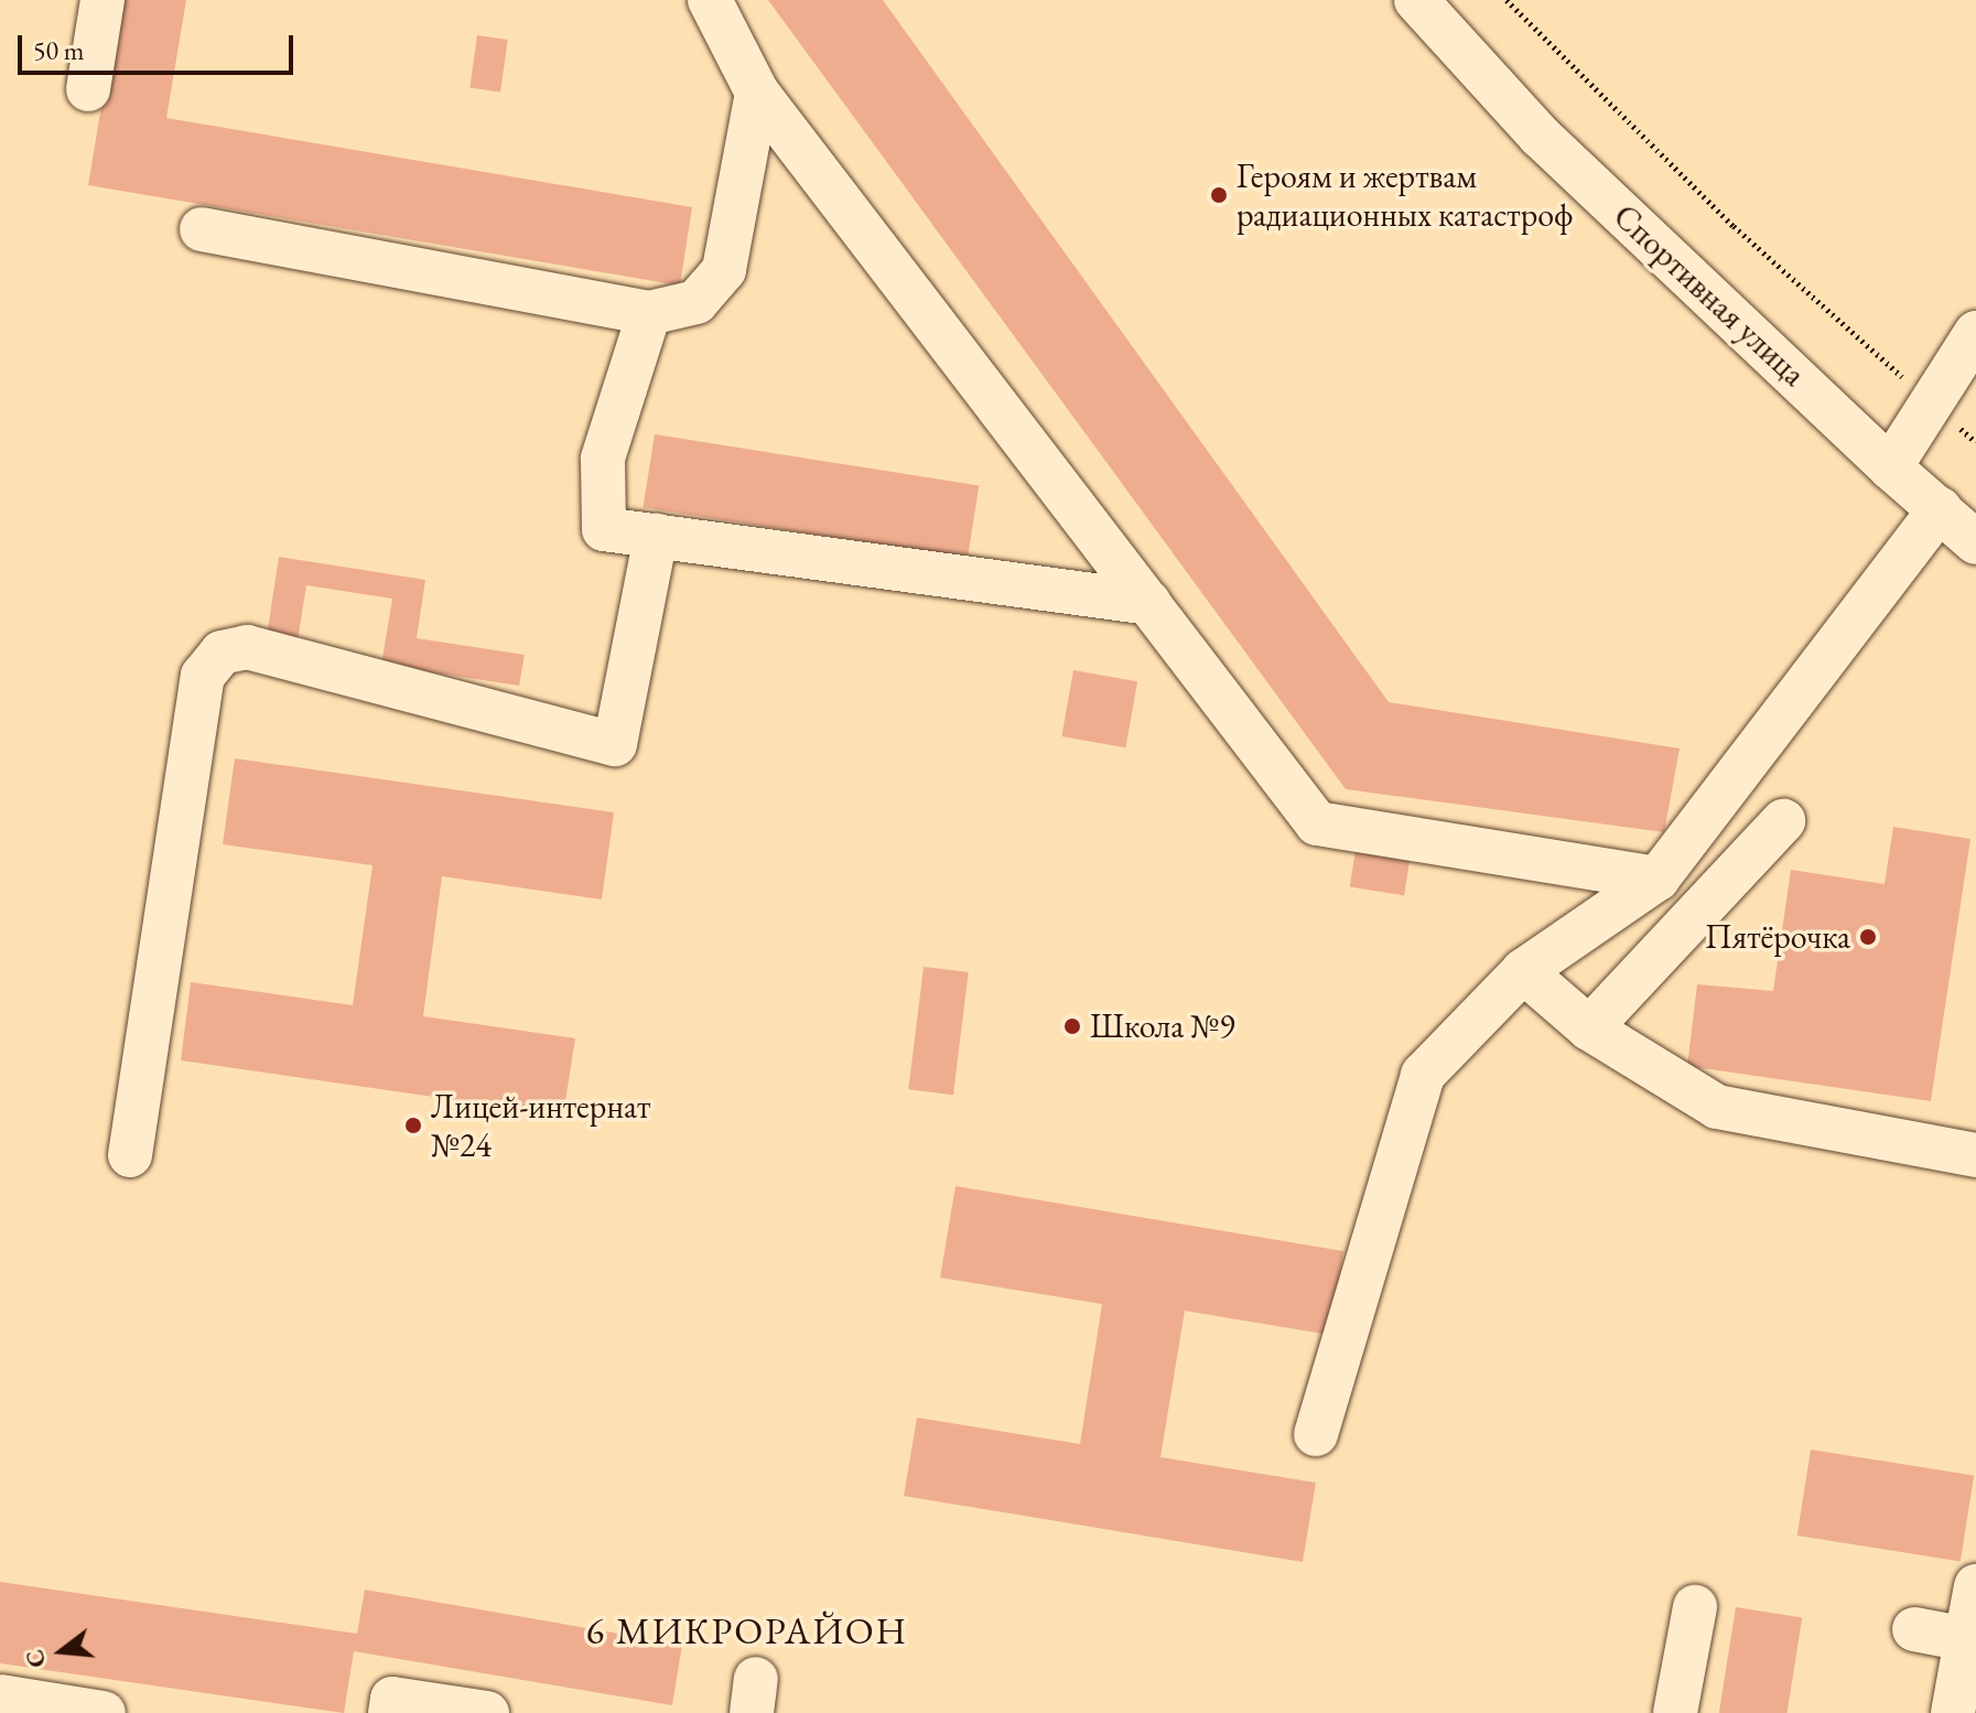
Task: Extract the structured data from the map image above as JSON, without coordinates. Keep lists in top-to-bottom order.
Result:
{
  "streets": {
    "street": ["Спортивная улица"]
  },
  "districts": ["6 МИКРОРАЙОН"],
  "places": [
    "Героям и жертвам радиационных катастроф",
    "Пятёрочка",
    "Школа №9",
    "Лицей-интернат №24"
  ],
  "scale_bar": "50 m",
  "north": "left"
}
